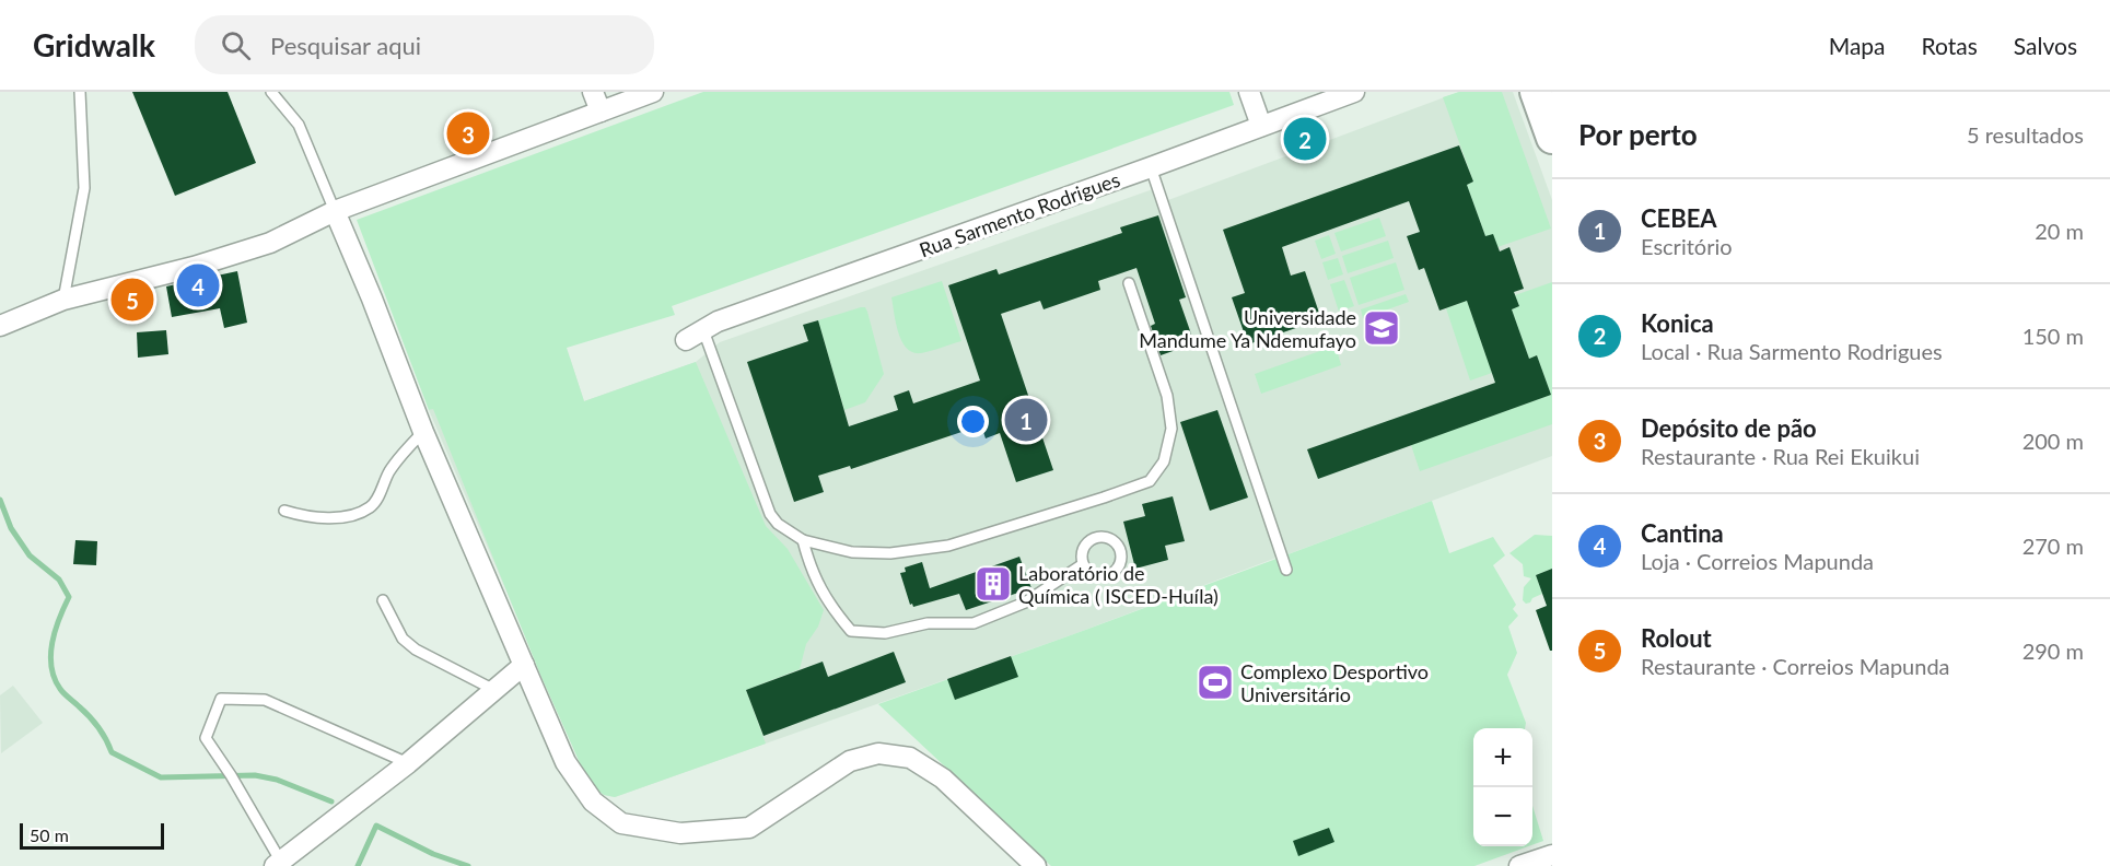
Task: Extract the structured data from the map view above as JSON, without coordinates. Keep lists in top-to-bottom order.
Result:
{
  "streets": {
    "street": ["Rua Sarmento Rodrigues"]
  },
  "places": {
    "school or university": ["Universidade Mandume Ya Ndemufayo"],
    "building": ["Laboratório de Química ( ISCED-Huíla)"],
    "sports": ["Complexo Desportivo Universitário"]
  },
  "scale_bar": "50 m",
  "page": {
    "header": "Gridwalk",
    "search": "Pesquisar aqui",
    "nav": ["Mapa", "Rotas", "Salvos"],
    "heading": ["Por perto", "5 resultados"],
    "pins": [
      "3",
      "2",
      "4",
      "5",
      "1"
    ],
    "list": [
      {
        "mark": "1",
        "name": "CEBEA",
        "note": "Escritório",
        "value": "20 m"
      },
      {
        "mark": "2",
        "name": "Konica",
        "note": "Local · Rua Sarmento Rodrigues",
        "value": "150 m"
      },
      {
        "mark": "3",
        "name": "Depósito de pão",
        "note": "Restaurante · Rua Rei Ekuikui",
        "value": "200 m"
      },
      {
        "mark": "4",
        "name": "Cantina",
        "note": "Loja · Correios Mapunda",
        "value": "270 m"
      },
      {
        "mark": "5",
        "name": "Rolout",
        "note": "Restaurante · Correios Mapunda",
        "value": "290 m"
      }
    ],
    "map_buttons": ["+", "−"],
    "scale": "50 m"
  }
}
